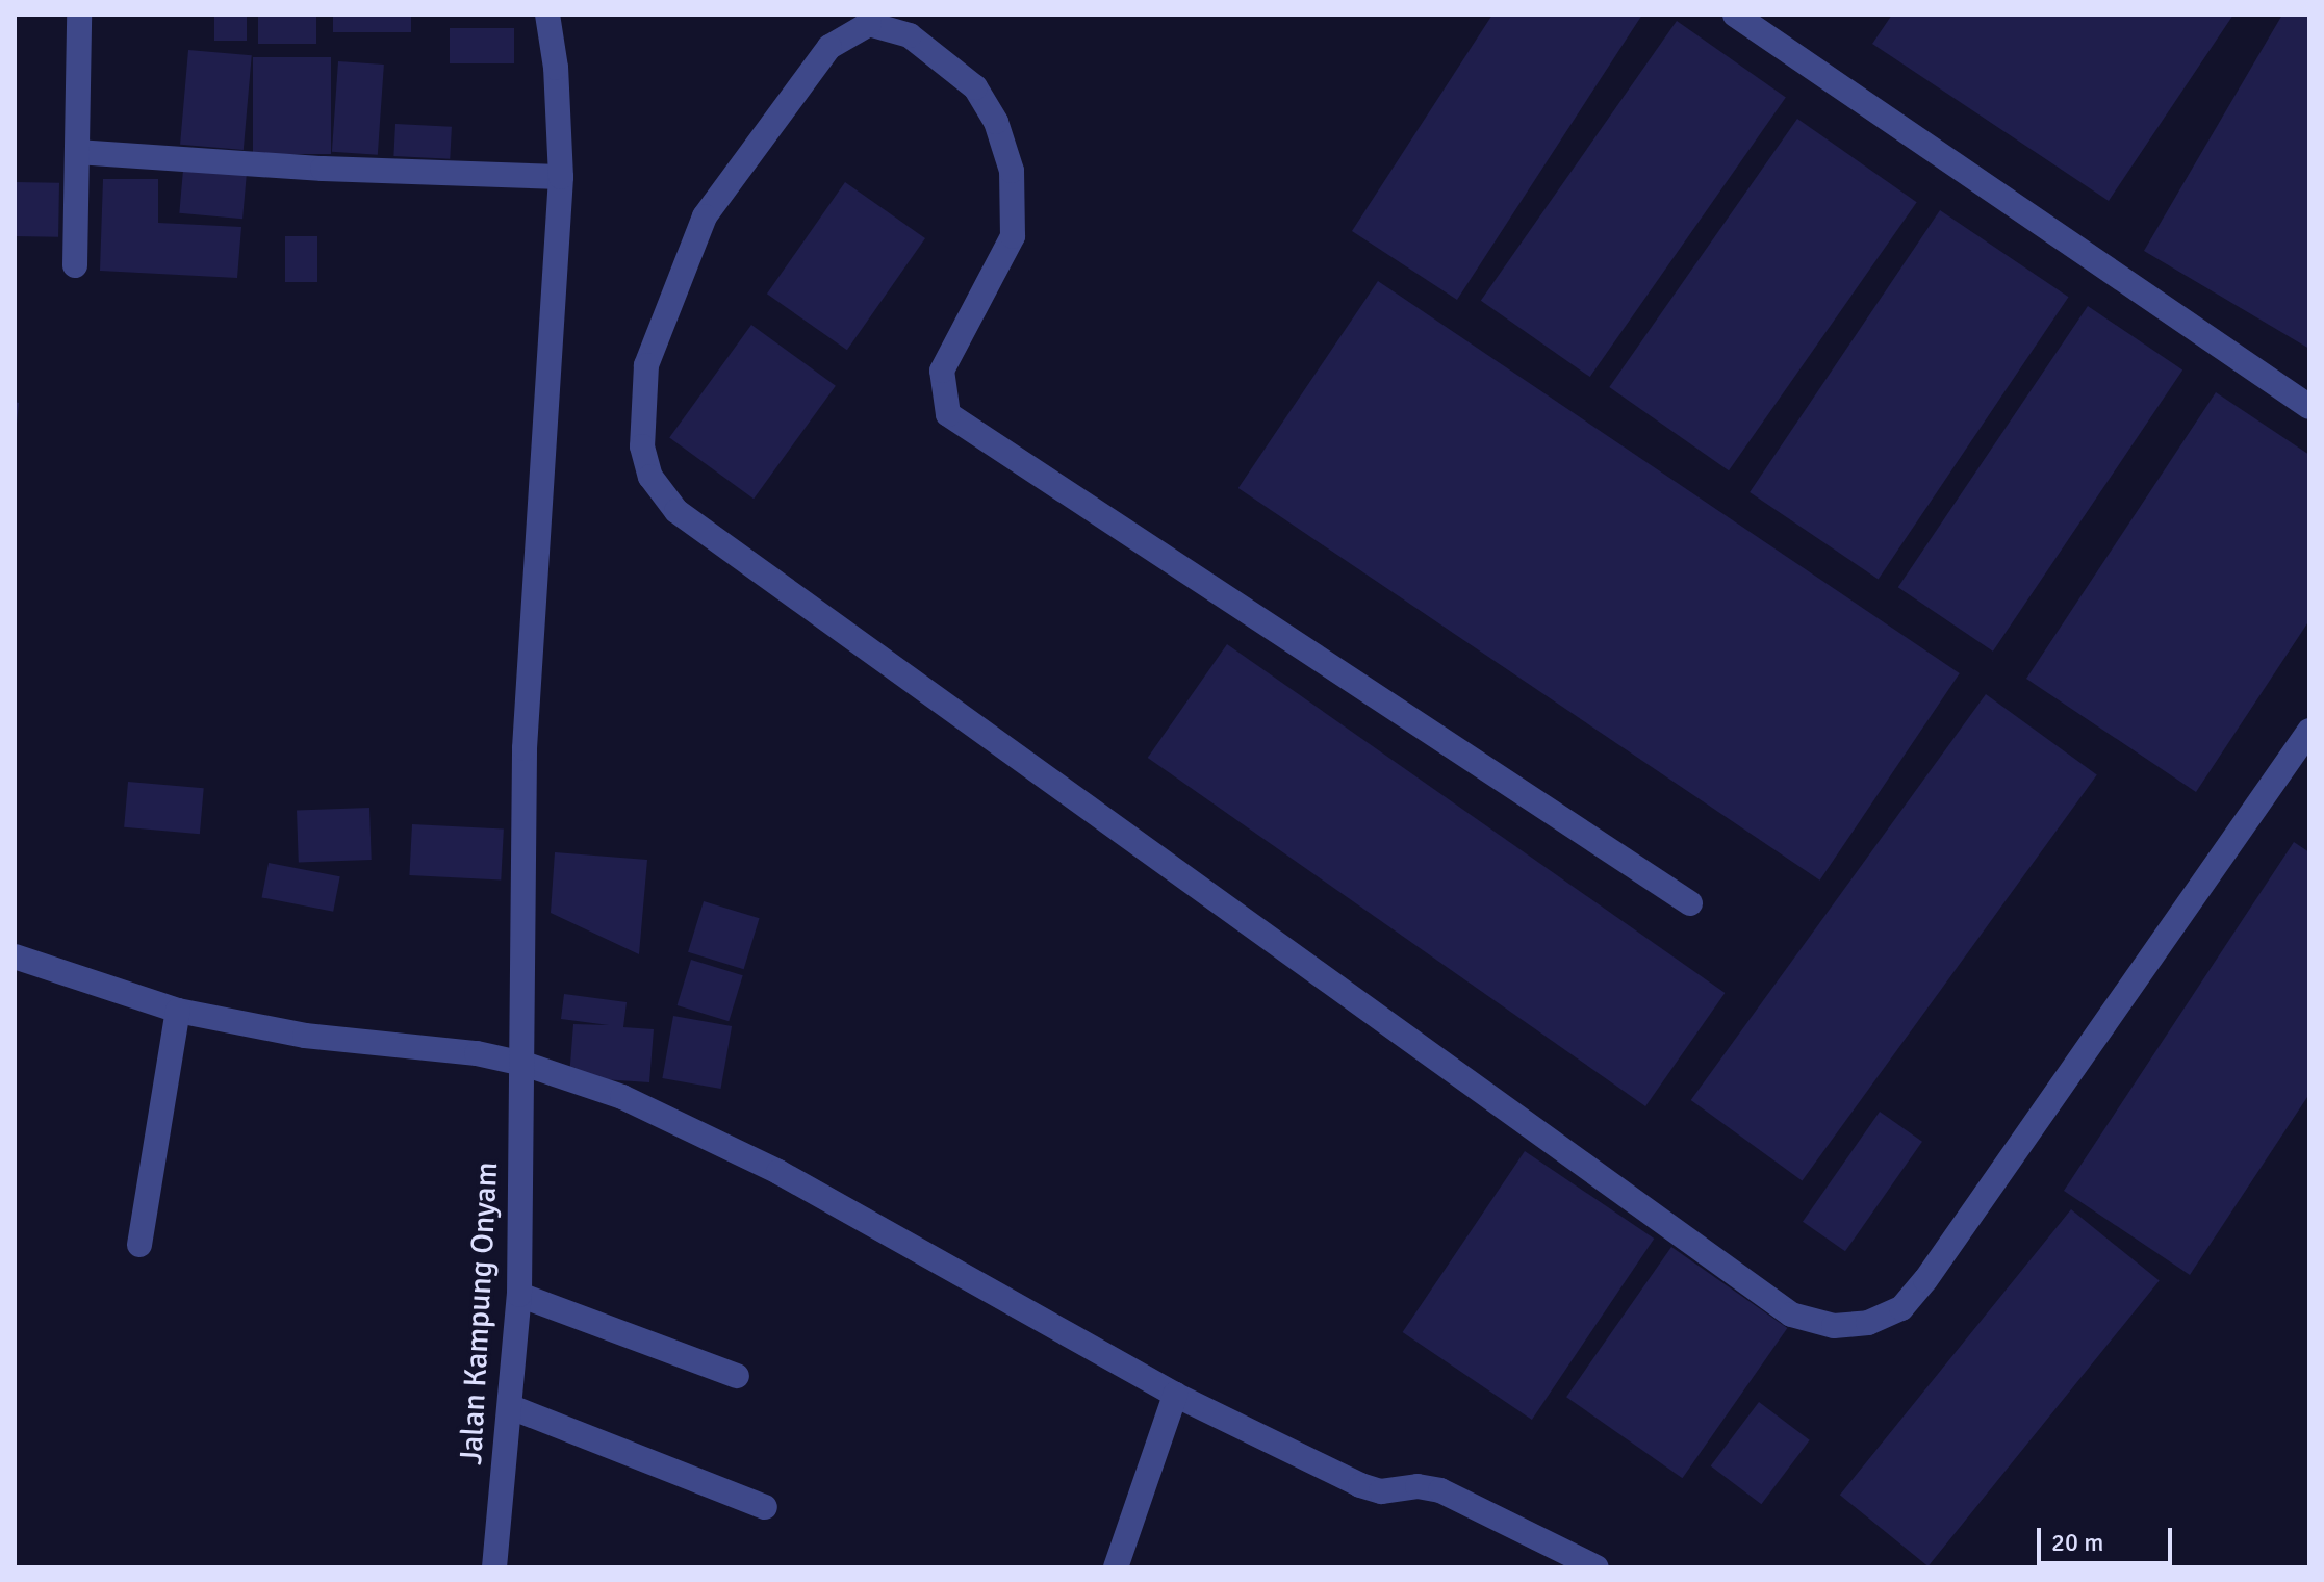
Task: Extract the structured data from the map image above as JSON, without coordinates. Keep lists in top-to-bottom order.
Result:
{
  "streets": {
    "street": ["Jalan Kampung Onyam"]
  },
  "scale_bar": "20 m"
}
